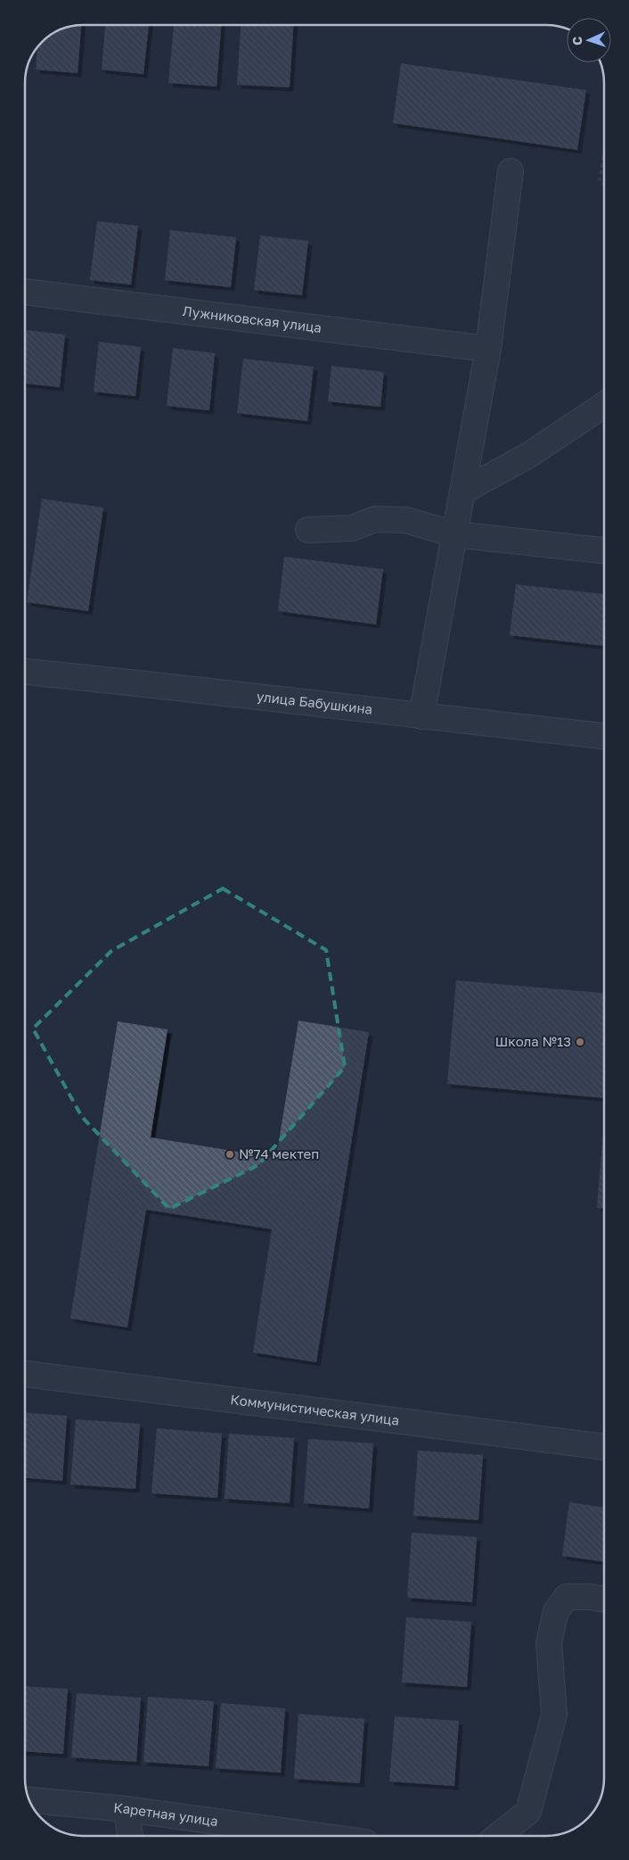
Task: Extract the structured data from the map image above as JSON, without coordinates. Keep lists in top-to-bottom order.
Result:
{
  "streets": {
    "street": [
      "Лужниковская улица",
      "улица Бабушкина",
      "Коммунистическая улица",
      "Каретная улица"
    ]
  },
  "places": ["Школа №13", "№74 мектеп"],
  "north": "left"
}
